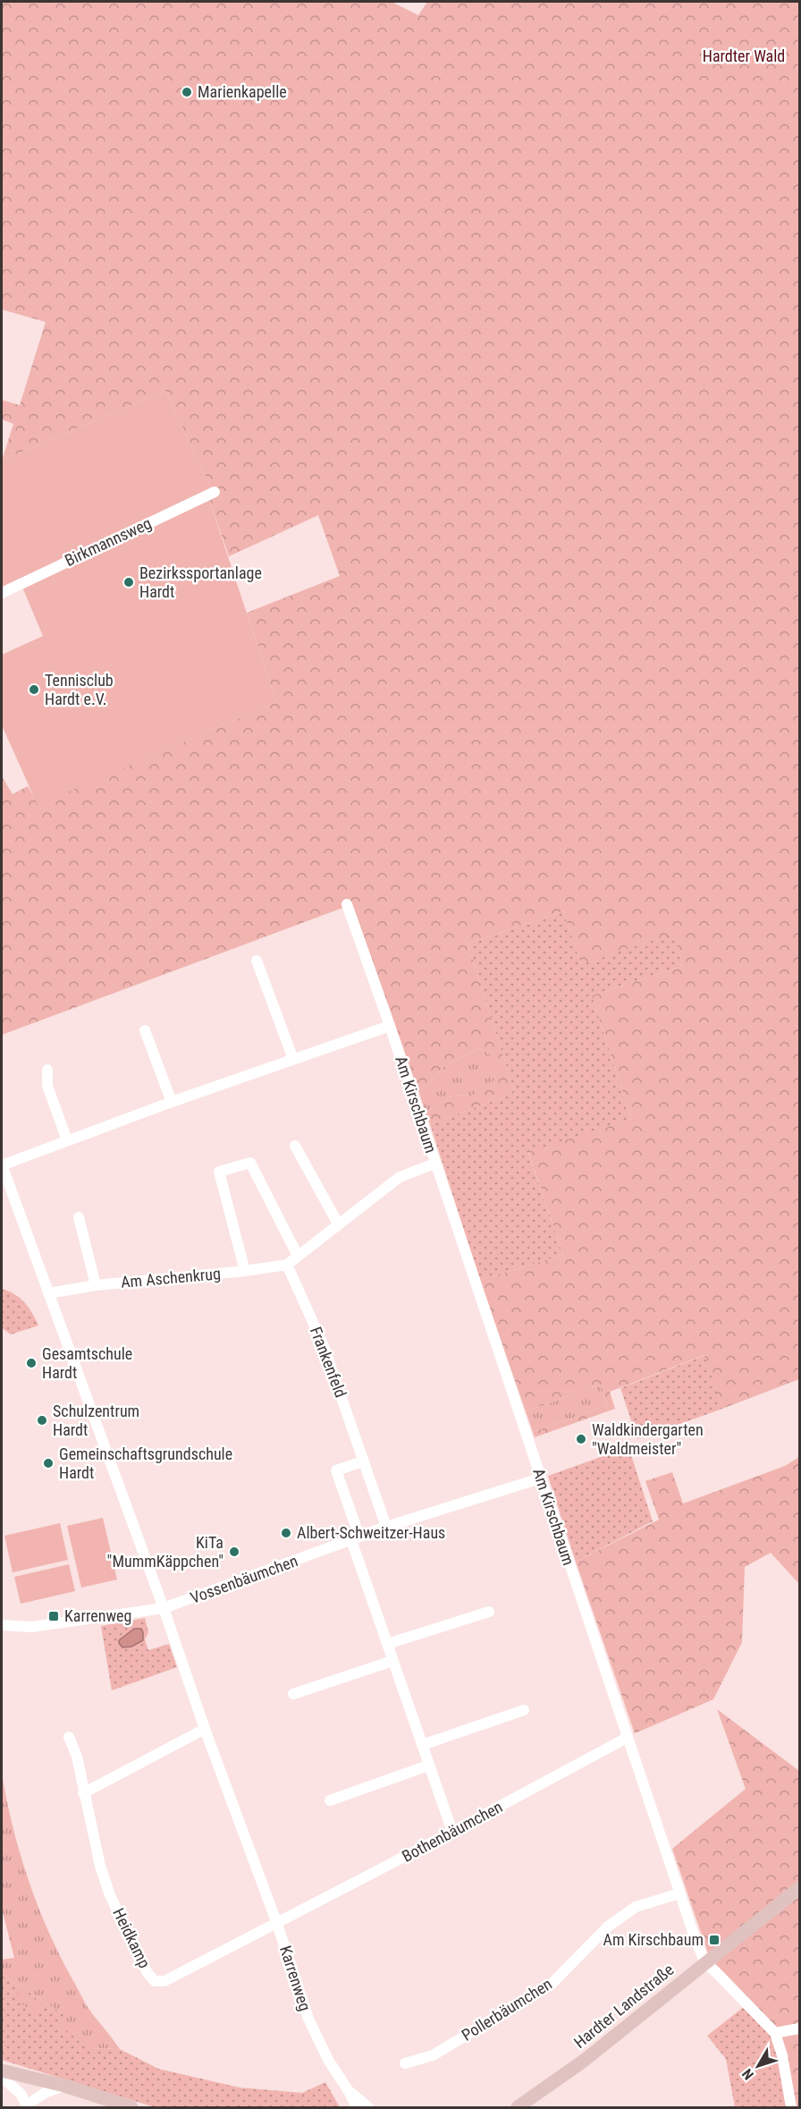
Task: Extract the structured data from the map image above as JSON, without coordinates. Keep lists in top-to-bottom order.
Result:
{
  "streets": {
    "main road": ["Hardter Landstraße"],
    "street": [
      "Birkmannsweg",
      "Am Kirschbaum",
      "Am Aschenkrug",
      "Frankenfeld",
      "Vossenbäumchen",
      "Bothenbäumchen",
      "Heidkamp",
      "Karrenweg",
      "Pollerbäumchen"
    ]
  },
  "crossings": [
    ["Am Kirschbaum", "Vossenbäumchen"],
    ["Am Kirschbaum", "Bothenbäumchen"],
    ["Am Kirschbaum", "Hardter Landstraße"],
    ["Am Kirschbaum", "Pollerbäumchen"],
    ["Am Aschenkrug", "Frankenfeld"],
    ["Am Aschenkrug", "Karrenweg"],
    ["Frankenfeld", "Vossenbäumchen"],
    ["Vossenbäumchen", "Karrenweg"],
    ["Bothenbäumchen", "Heidkamp"],
    ["Bothenbäumchen", "Karrenweg"],
    ["Heidkamp", "Karrenweg"]
  ],
  "parks": ["Hardter Wald"],
  "places": {
    "other": [
      "Marienkapelle",
      "Bezirkssportanlage Hardt",
      "Tennisclub Hardt e.V.",
      "Gesamtschule Hardt",
      "Schulzentrum Hardt",
      "Waldkindergarten \"Waldmeister\"",
      "Gemeinschaftsgrundschule Hardt",
      "Albert-Schweitzer-Haus",
      "KiTa \"MummKäppchen\""
    ],
    "transit": ["Karrenweg", "Am Kirschbaum"]
  },
  "north": "bottom left"
}
